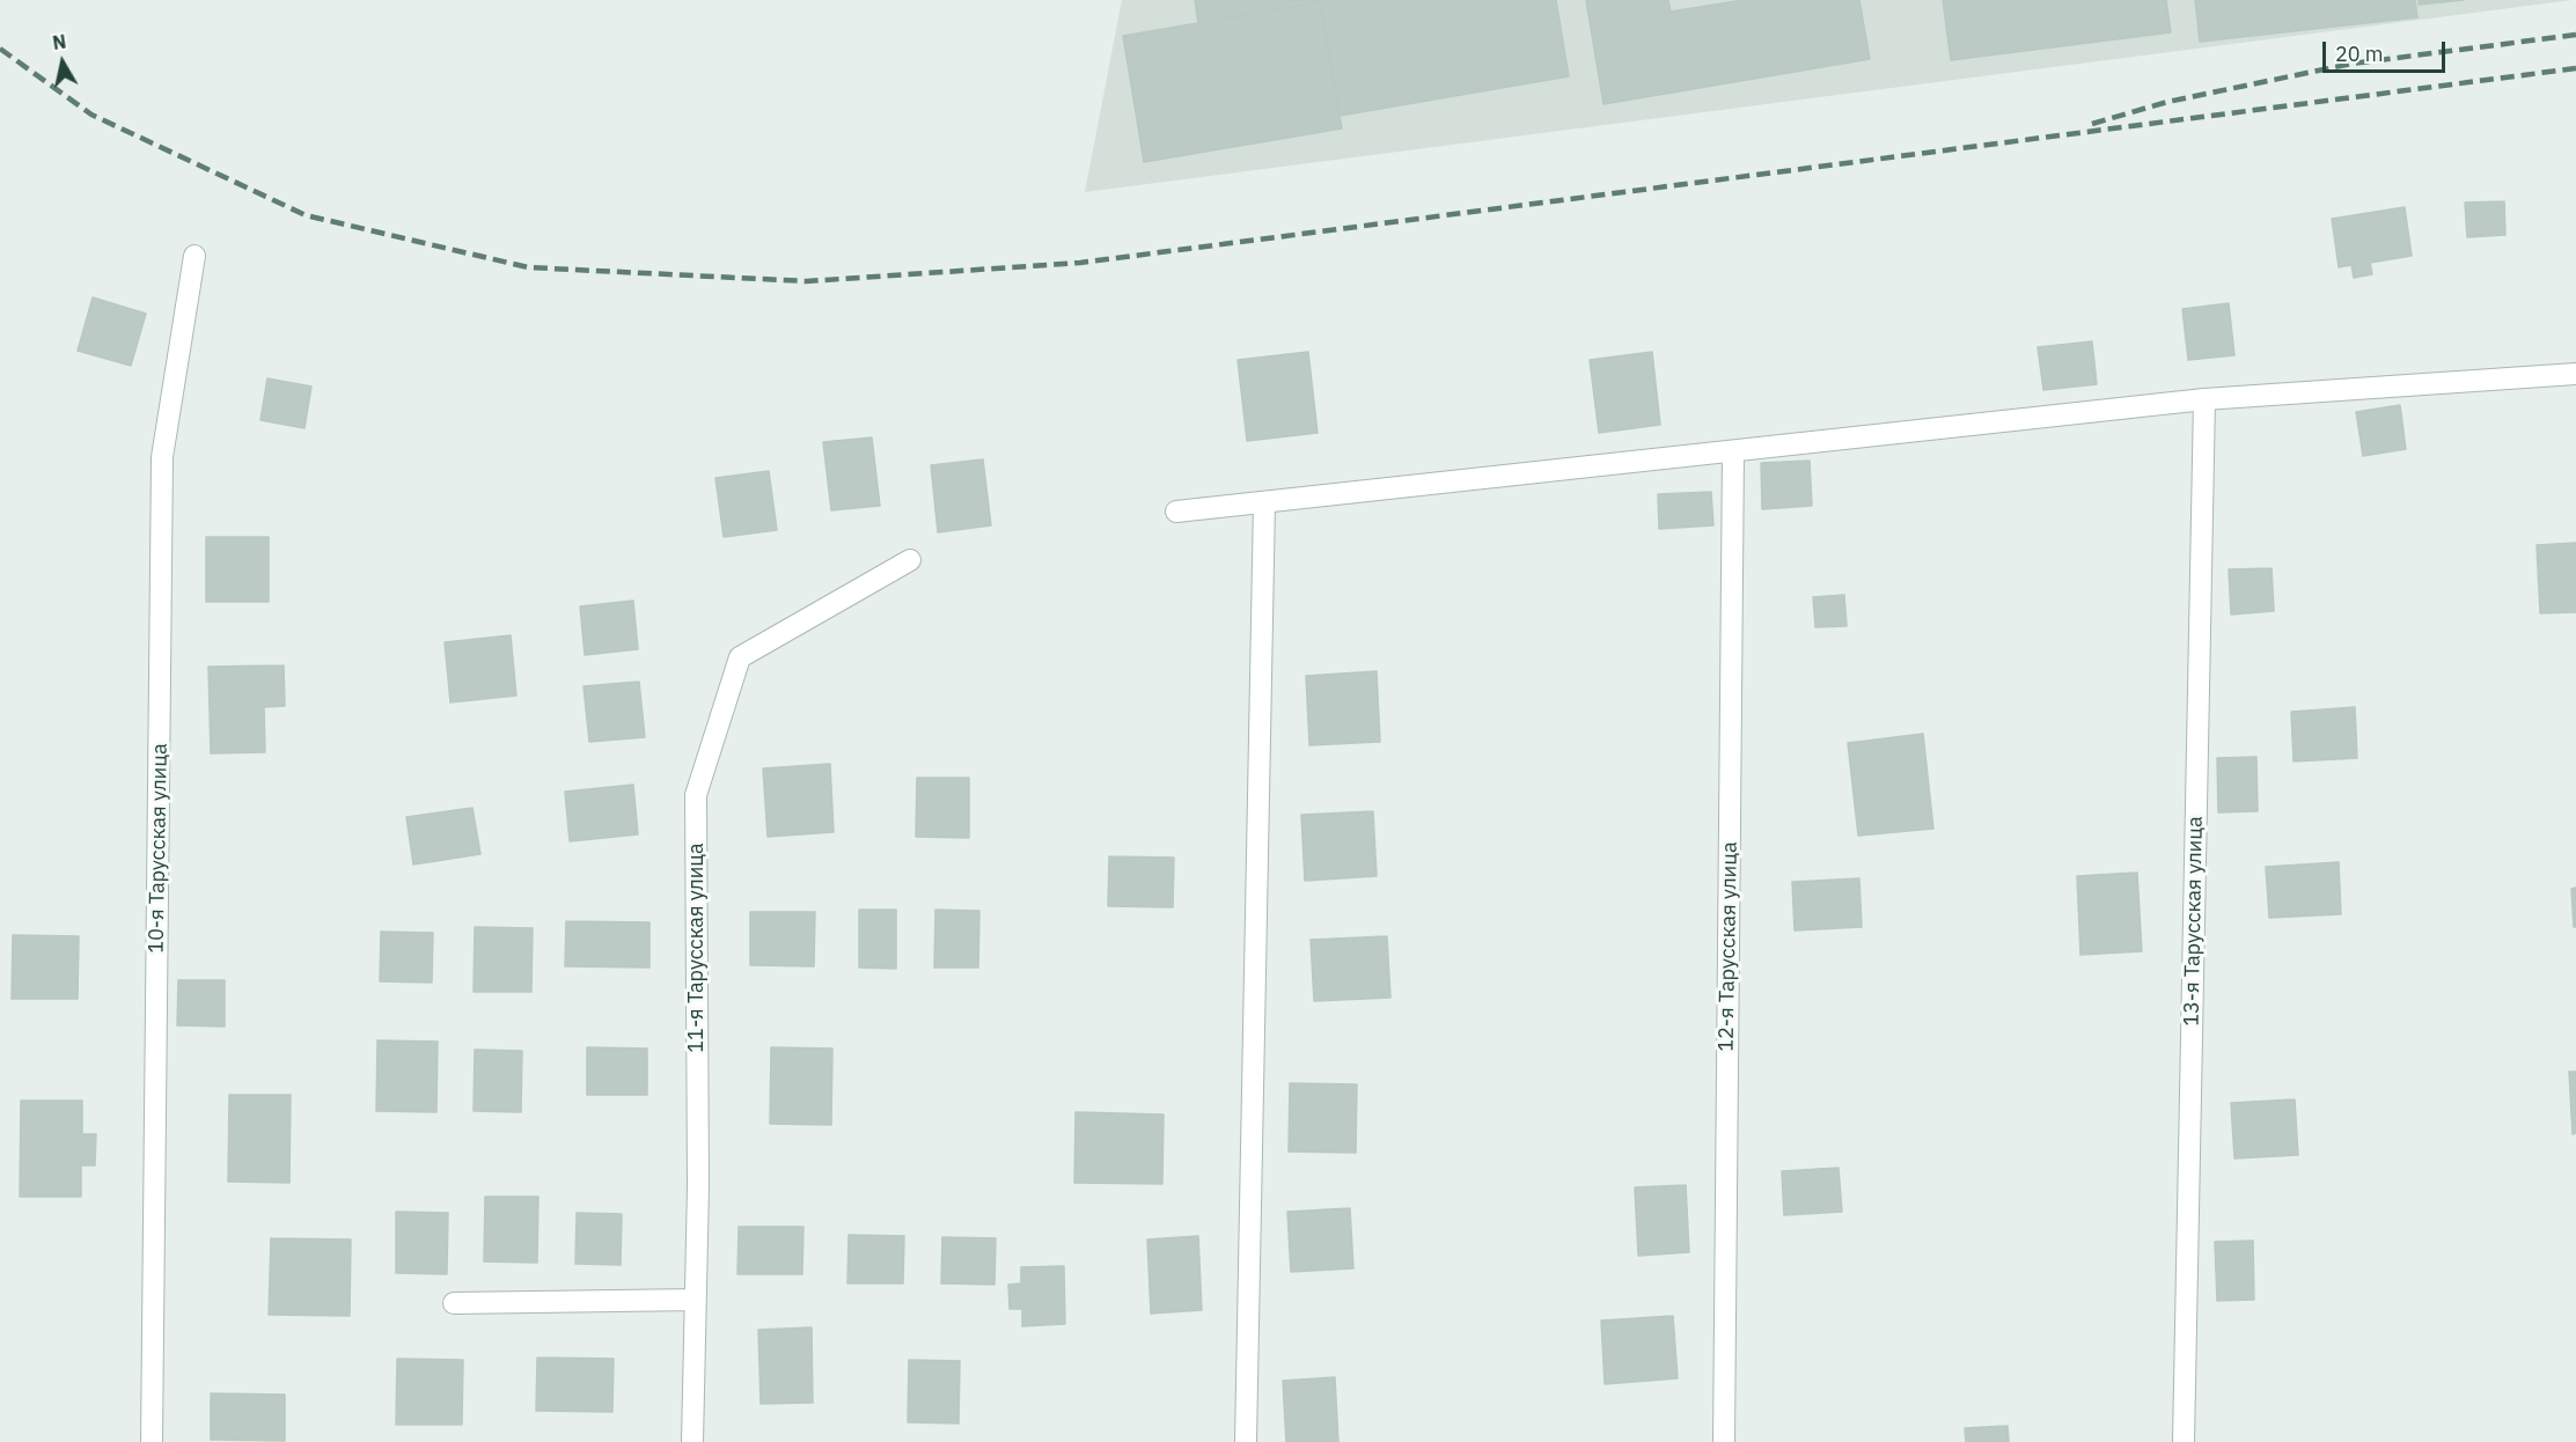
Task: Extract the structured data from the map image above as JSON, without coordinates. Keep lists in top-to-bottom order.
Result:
{
  "streets": {
    "street": [
      "10-я Тарусская улица",
      "13-я Тарусская улица",
      "12-я Тарусская улица",
      "11-я Тарусская улица"
    ]
  },
  "scale_bar": "20 m",
  "north": "top"
}
